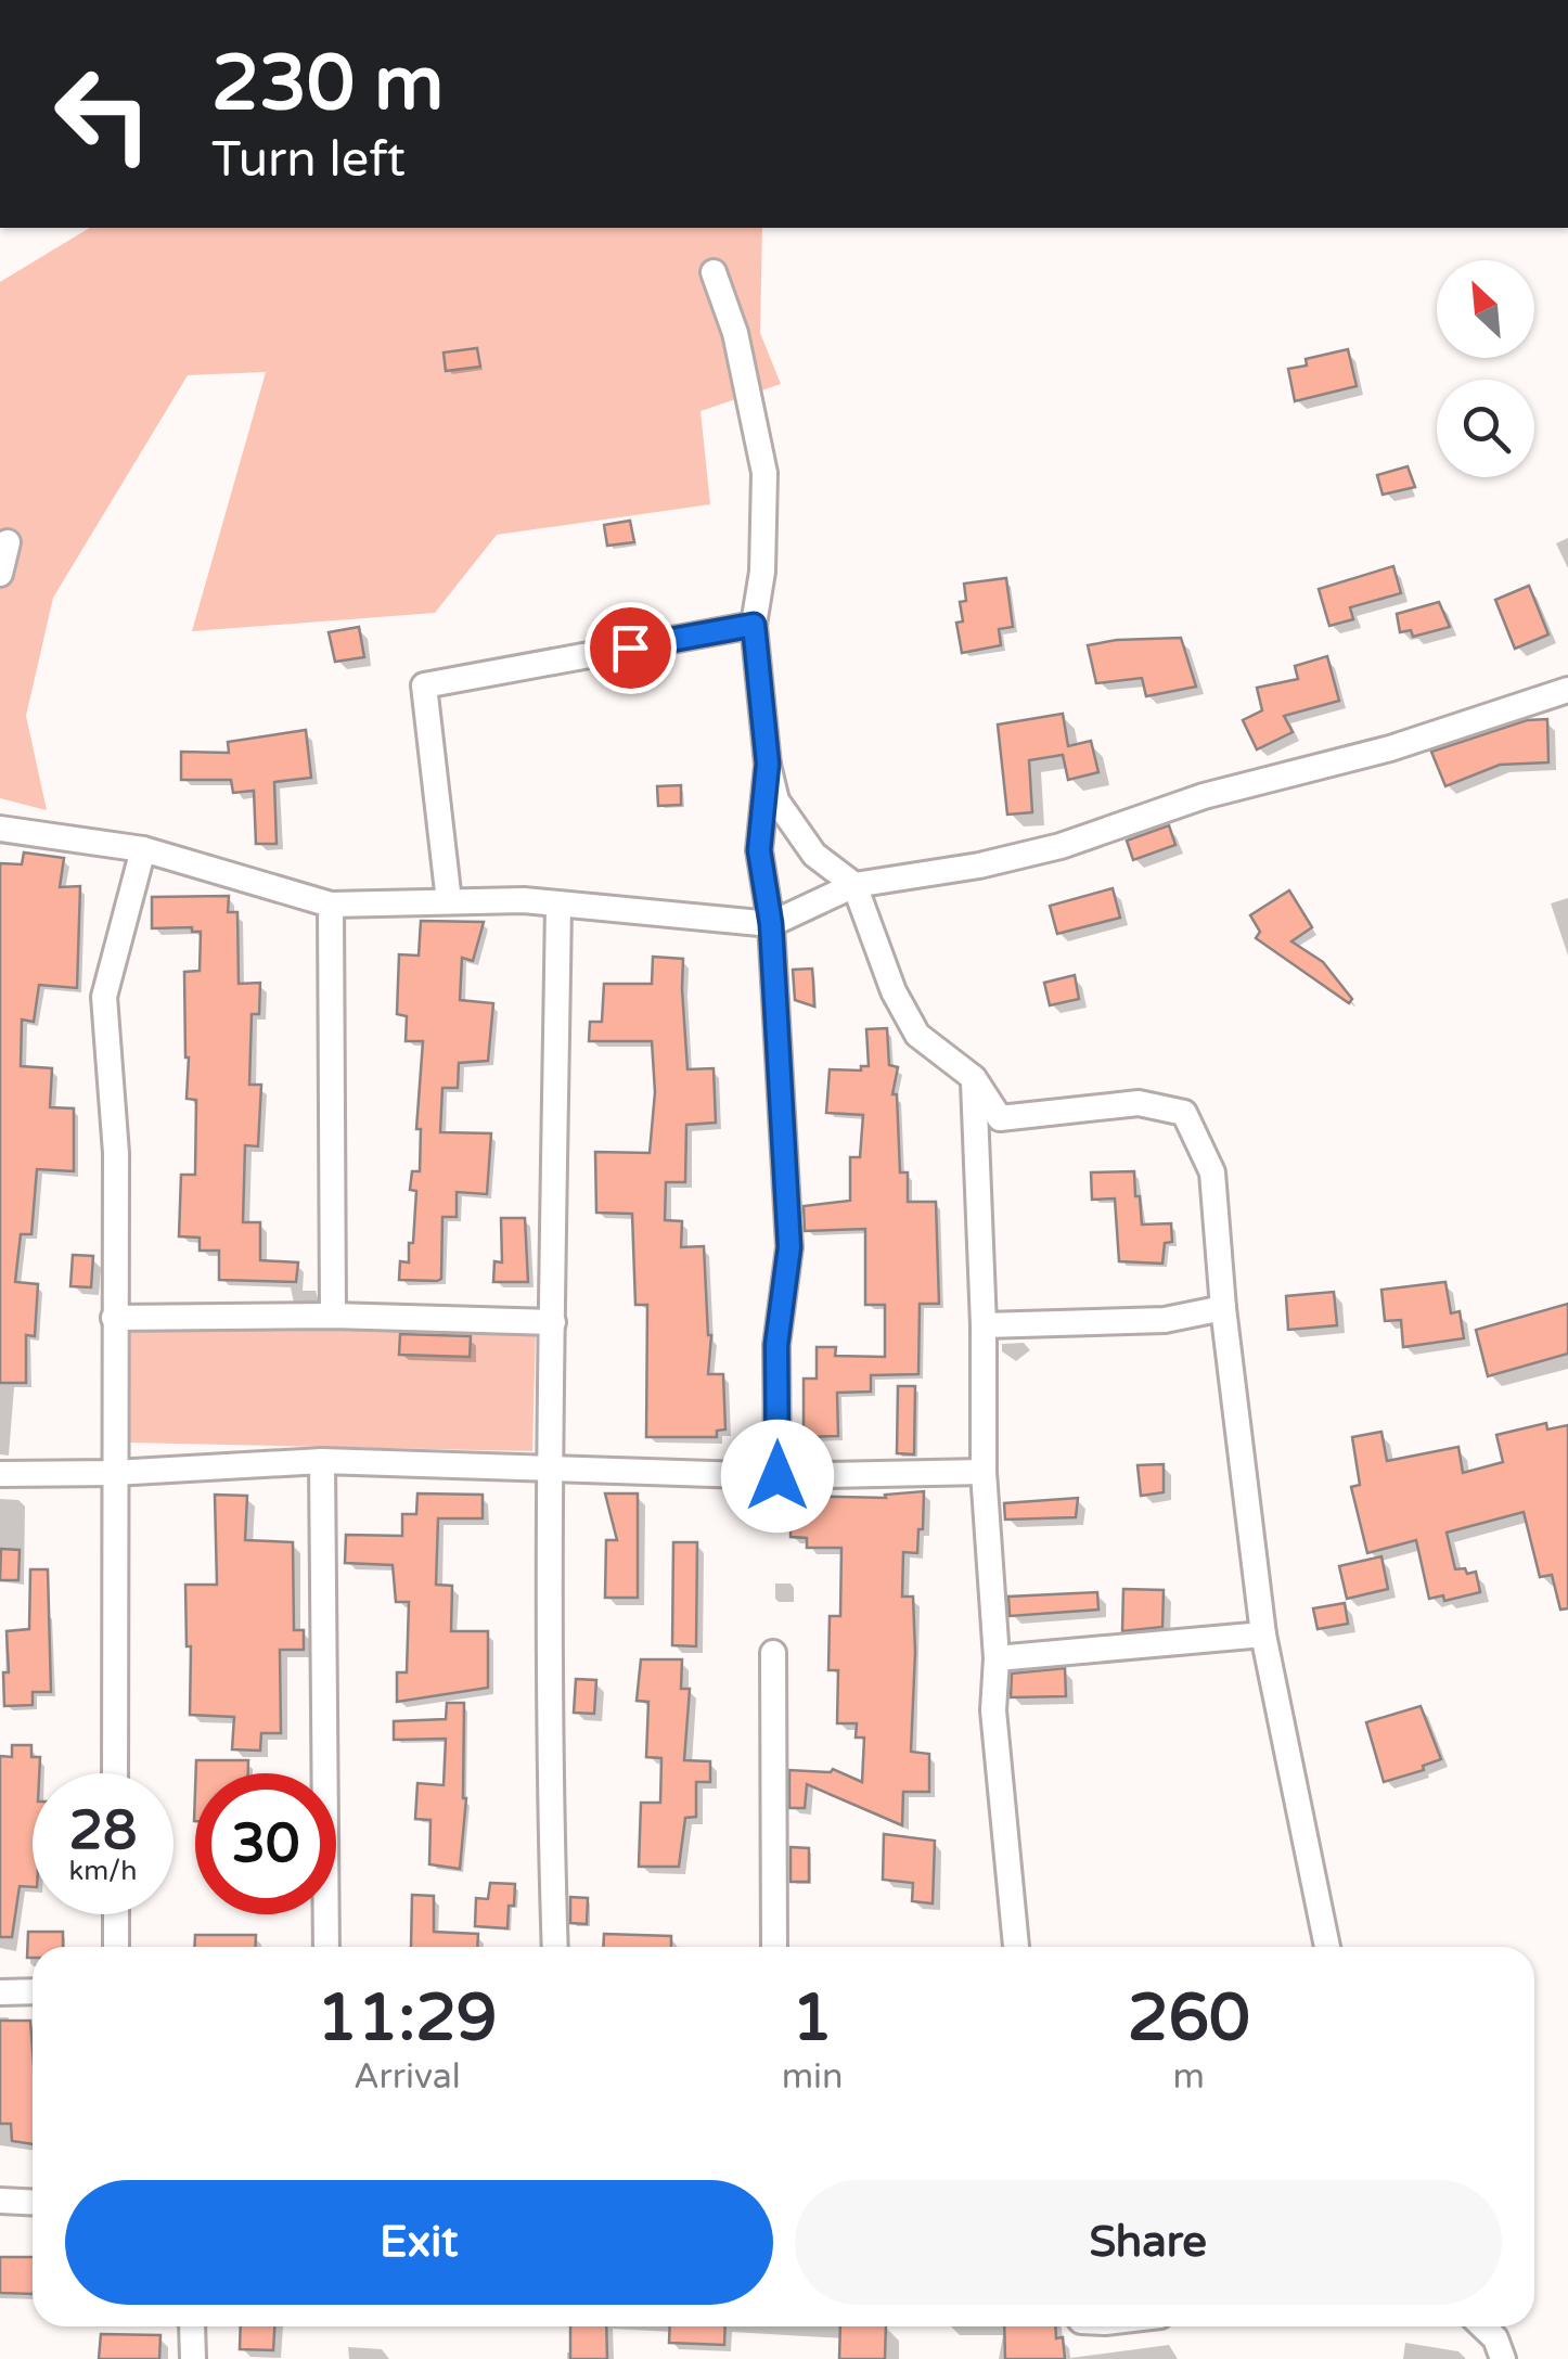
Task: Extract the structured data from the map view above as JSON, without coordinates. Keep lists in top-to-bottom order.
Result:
{
  "north": "top left",
  "page": {
    "turn": ["230 m", "Turn left"],
    "speed": "28 km/h",
    "limit": "30",
    "eta": [
      "11:29",
      "Arrival",
      "1",
      "min",
      "260",
      "m"
    ],
    "buttons": ["Exit", "Share"]
  }
}
